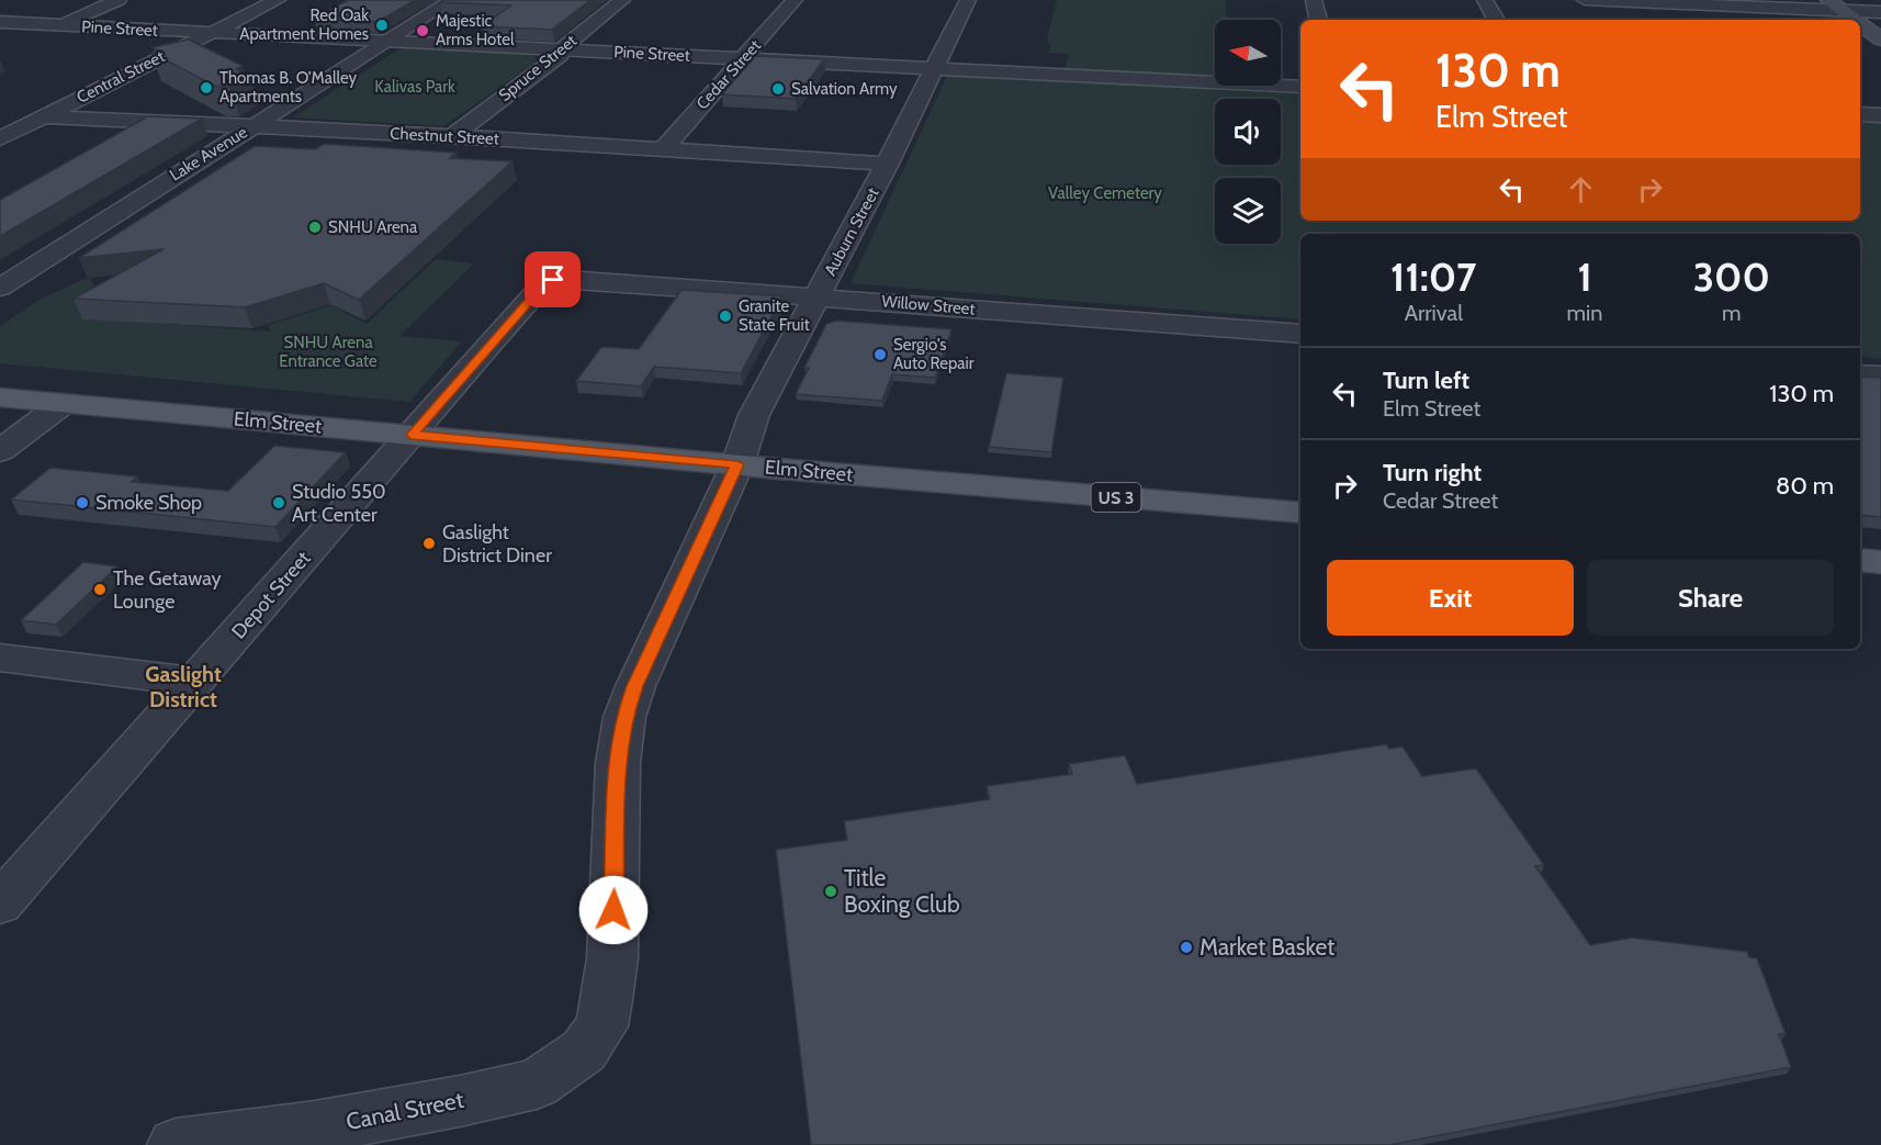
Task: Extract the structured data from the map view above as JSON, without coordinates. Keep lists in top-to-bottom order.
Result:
{
  "streets": {
    "main road": ["Elm Street", "US 3"],
    "street": [
      "Pine Street",
      "Spruce Street",
      "Cedar Street",
      "Central Street",
      "Chestnut Street",
      "Lake Avenue",
      "Auburn Street",
      "Willow Street",
      "Depot Street",
      "Canal Street"
    ]
  },
  "crossings": [
    ["Pine Street", "Spruce Street"],
    ["Pine Street", "Cedar Street"],
    ["Pine Street", "Central Street"],
    ["Pine Street", "Lake Avenue"],
    ["Pine Street", "Auburn Street"],
    ["Spruce Street", "Chestnut Street"],
    ["Cedar Street", "Chestnut Street"],
    ["Central Street", "Chestnut Street"],
    ["Chestnut Street", "Lake Avenue"],
    ["Chestnut Street", "Auburn Street"],
    ["Auburn Street", "Willow Street"],
    ["Auburn Street", "Elm Street"],
    ["Auburn Street", "Canal Street"],
    ["Willow Street", "Elm Street"],
    ["Willow Street", "Depot Street"],
    ["Elm Street", "Depot Street"]
  ],
  "districts": ["Gaslight District"],
  "parks": ["Kalivas Park", "Valley Cemetery", "SNHU Arena Entrance Gate"],
  "places": [
    "Red Oak Apartment Homes",
    "Majestic Arms Hotel",
    "Thomas B. O’Malley Apartments",
    "Salvation Army",
    "SNHU Arena",
    "Granite State Fruit",
    "Sergio's Auto Repair",
    "Smoke Shop",
    "Studio 550 Art Center",
    "Gaslight District Diner",
    "The Getaway Lounge",
    "Title Boxing Club",
    "Market Basket"
  ],
  "north": "left",
  "page": {
    "turn": ["130 m", "Elm Street"],
    "eta": [
      "11:07",
      "Arrival",
      "1",
      "min",
      "300",
      "m"
    ],
    "list": [
      {
        "name": "Turn left",
        "note": "Elm Street",
        "value": "130 m"
      },
      {
        "name": "Turn right",
        "note": "Cedar Street",
        "value": "80 m"
      }
    ],
    "buttons": ["Exit", "Share"]
  }
}
